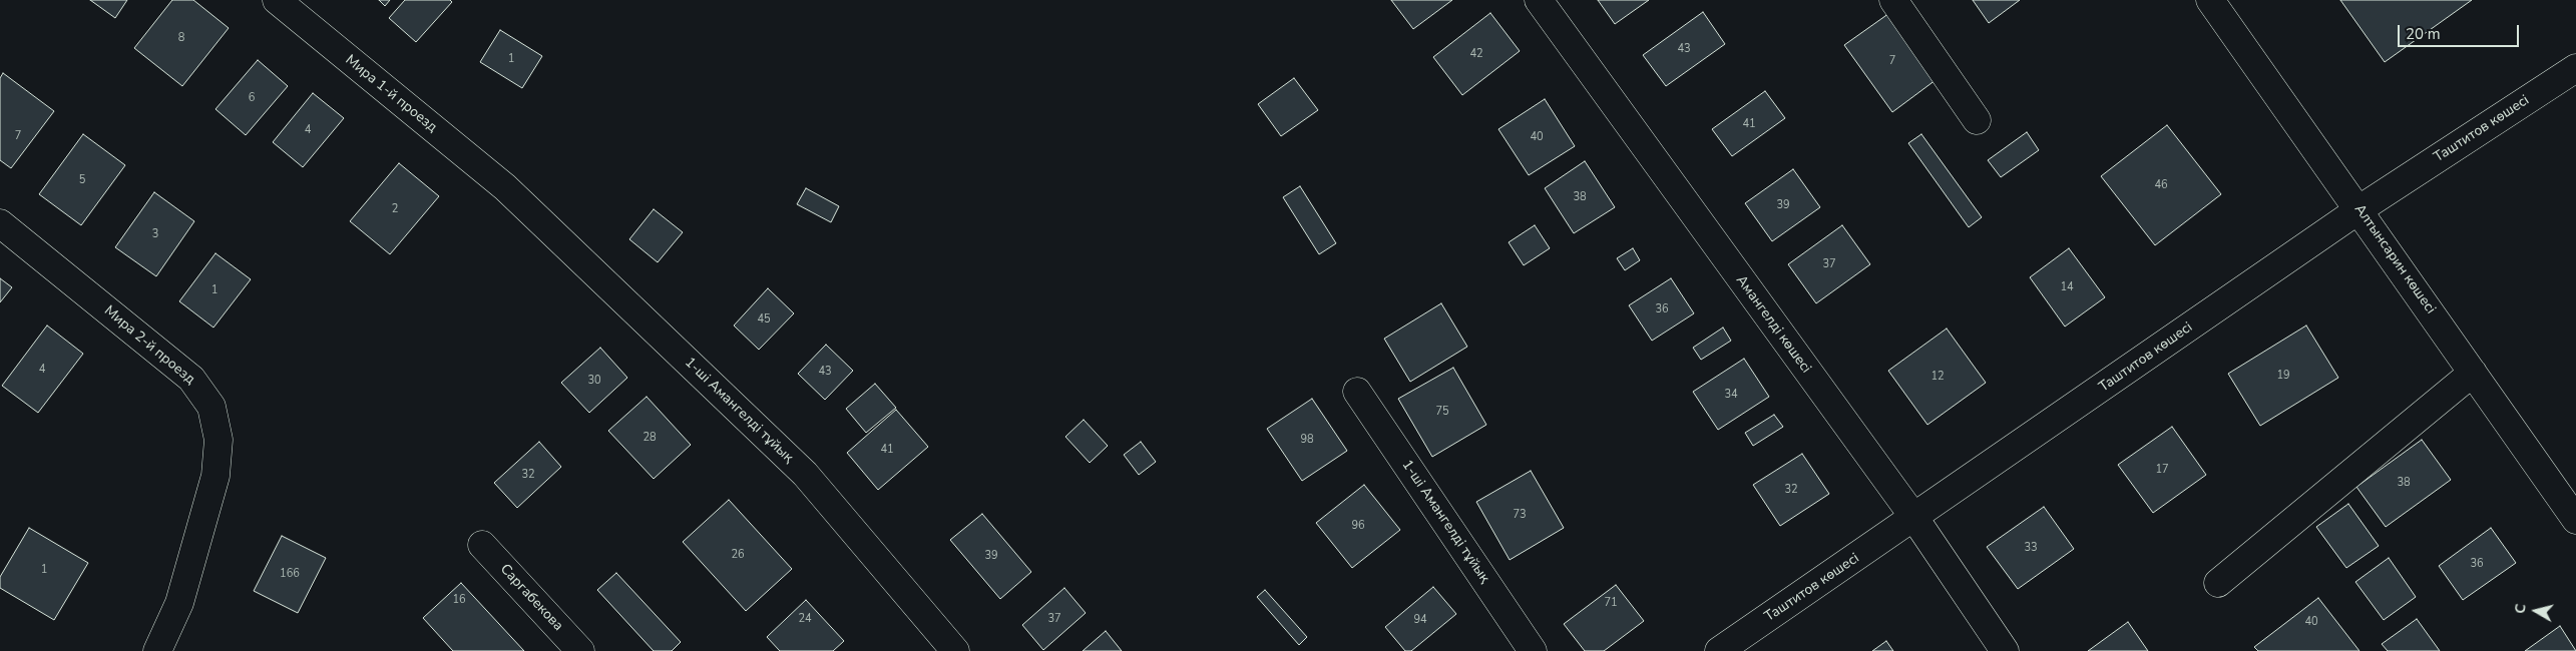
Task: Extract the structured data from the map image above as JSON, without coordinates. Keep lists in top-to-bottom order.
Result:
{
  "streets": {
    "street": [
      "Мира 1-й проезд",
      "Таштитов көшесі",
      "Алтынсарин көшесі",
      "Амангелді көшесі",
      "Мира 2-й проезд",
      "1-ші Амангелді тұйық",
      "Саргабекова"
    ]
  },
  "crossings": [
    ["Мира 1-й проезд", "1-ші Амангелді тұйық"],
    ["Таштитов көшесі", "Алтынсарин көшесі"],
    ["Таштитов көшесі", "Амангелді көшесі"]
  ],
  "house_numbers": [
    "8",
    "43",
    "42",
    "1",
    "7",
    "6",
    "41",
    "4",
    "7",
    "40",
    "5",
    "46",
    "38",
    "39",
    "2",
    "3",
    "37",
    "14",
    "1",
    "36",
    "45",
    "4",
    "43",
    "19",
    "12",
    "30",
    "34",
    "75",
    "28",
    "98",
    "41",
    "17",
    "32",
    "38",
    "32",
    "73",
    "96",
    "33",
    "26",
    "39",
    "36",
    "1",
    "166",
    "16",
    "71",
    "24",
    "37",
    "94",
    "40"
  ],
  "scale_bar": "20 m",
  "north": "left"
}
